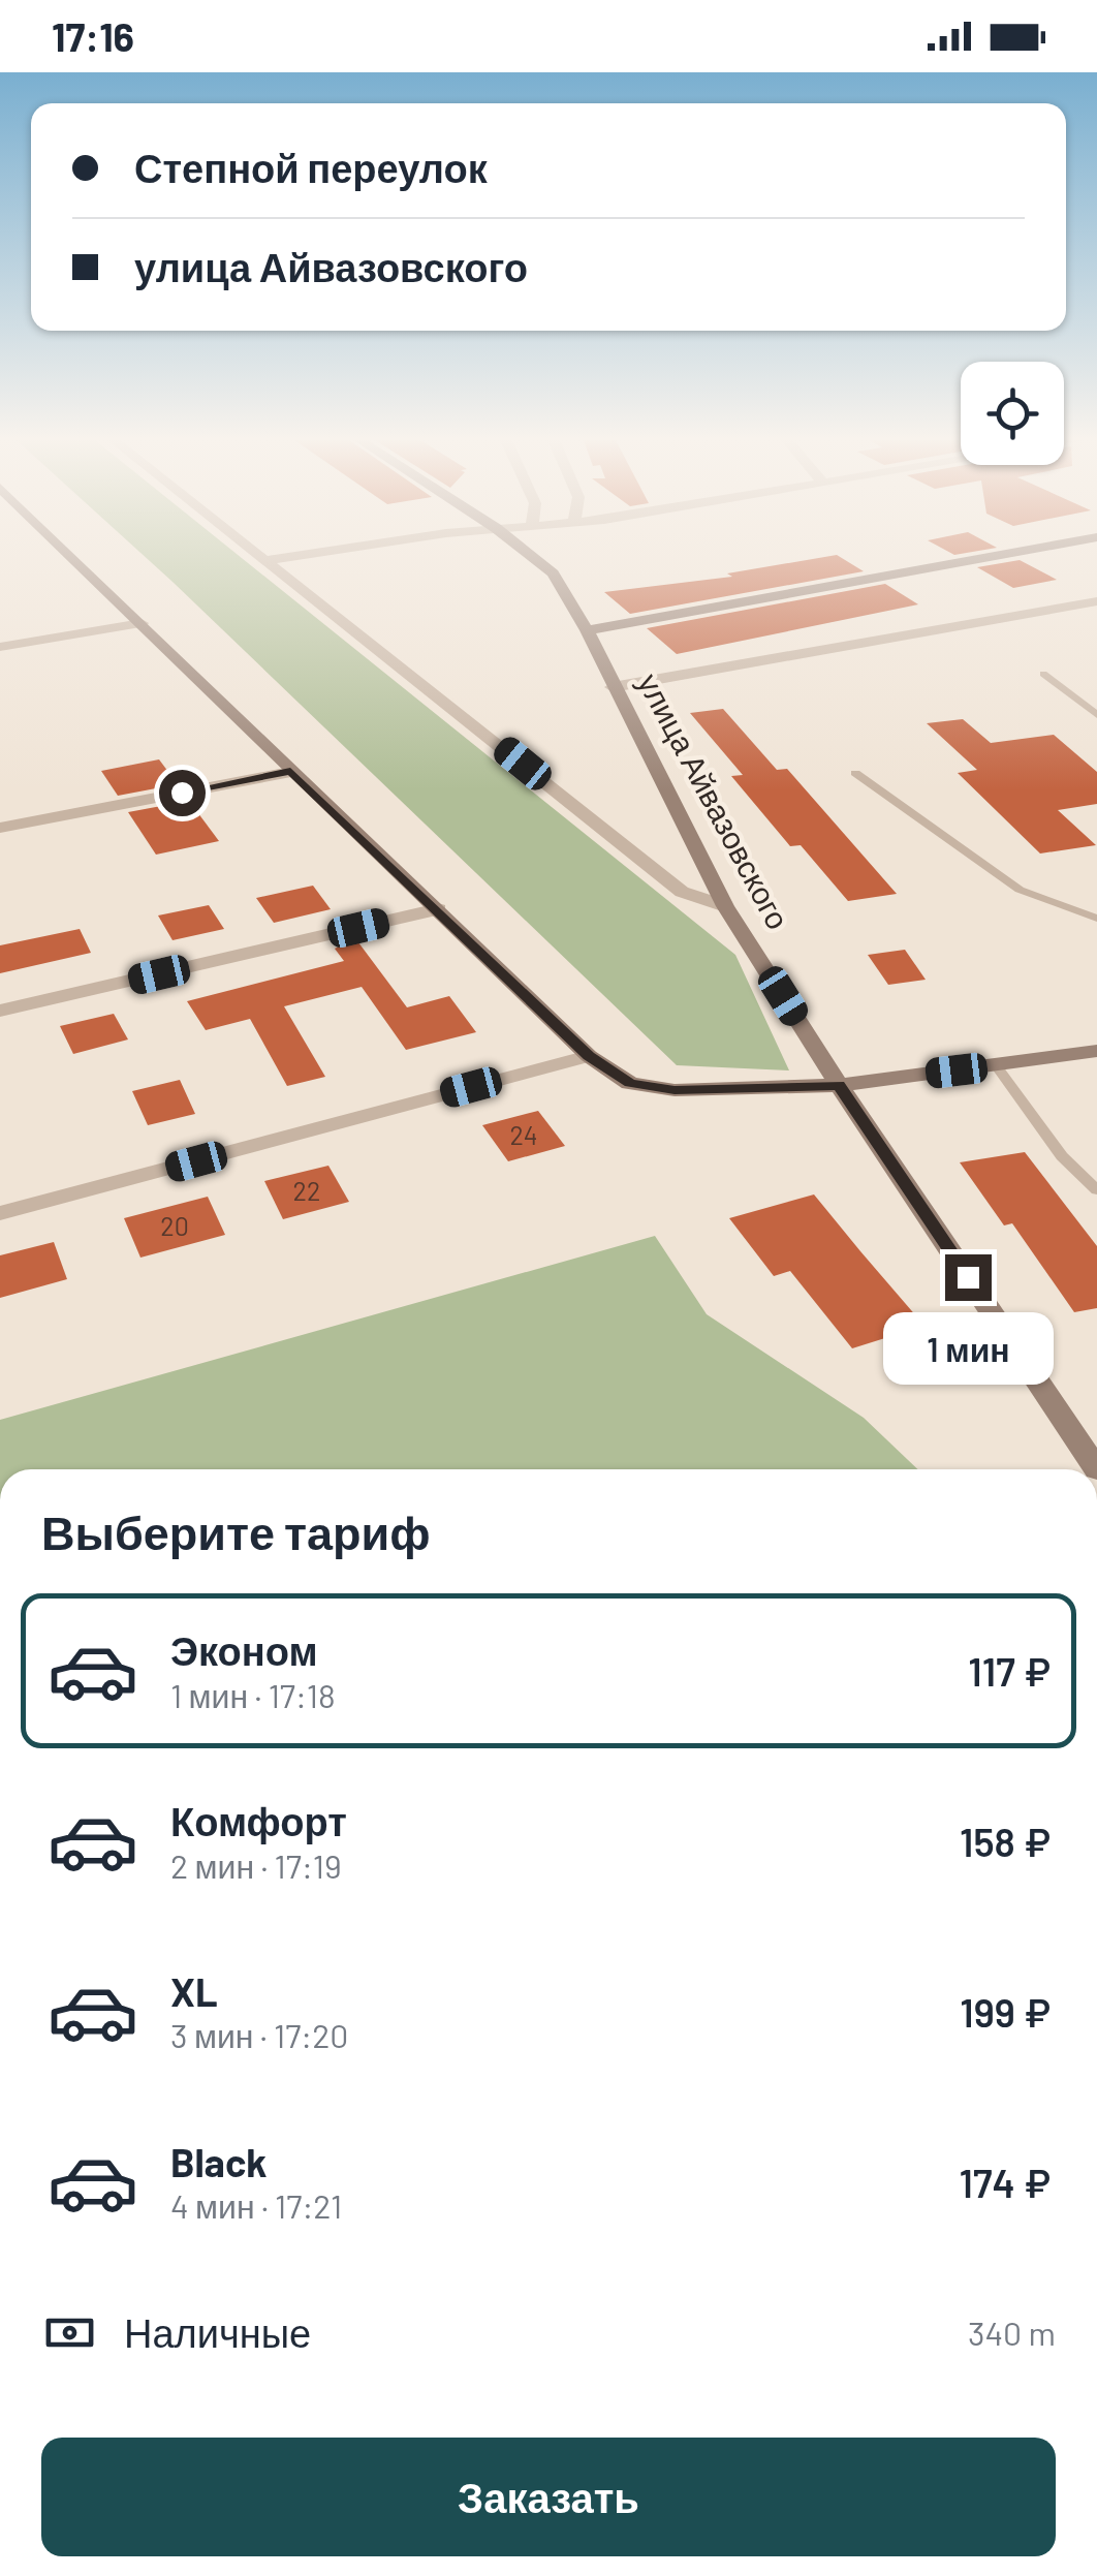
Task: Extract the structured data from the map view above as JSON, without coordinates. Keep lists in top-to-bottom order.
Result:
{
  "streets": {
    "street": ["улица Айвазовского"]
  },
  "house_numbers": ["24", "22", "20"],
  "page": {
    "status": "17:16",
    "banner": ["Степной переулок", "улица Айвазовского"],
    "bubble": "1 мин",
    "heading": "Выберите тариф",
    "list": [
      {
        "name": "Эконом",
        "note": "1 мин · 17:18",
        "value": "117 ₽"
      },
      {
        "name": "Комфорт",
        "note": "2 мин · 17:19",
        "value": "158 ₽"
      },
      {
        "name": "XL",
        "note": "3 мин · 17:20",
        "value": "199 ₽"
      },
      {
        "name": "Black",
        "note": "4 мин · 17:21",
        "value": "174 ₽"
      }
    ],
    "pay": ["Наличные", "340 m"],
    "buttons": "Заказать"
  }
}
